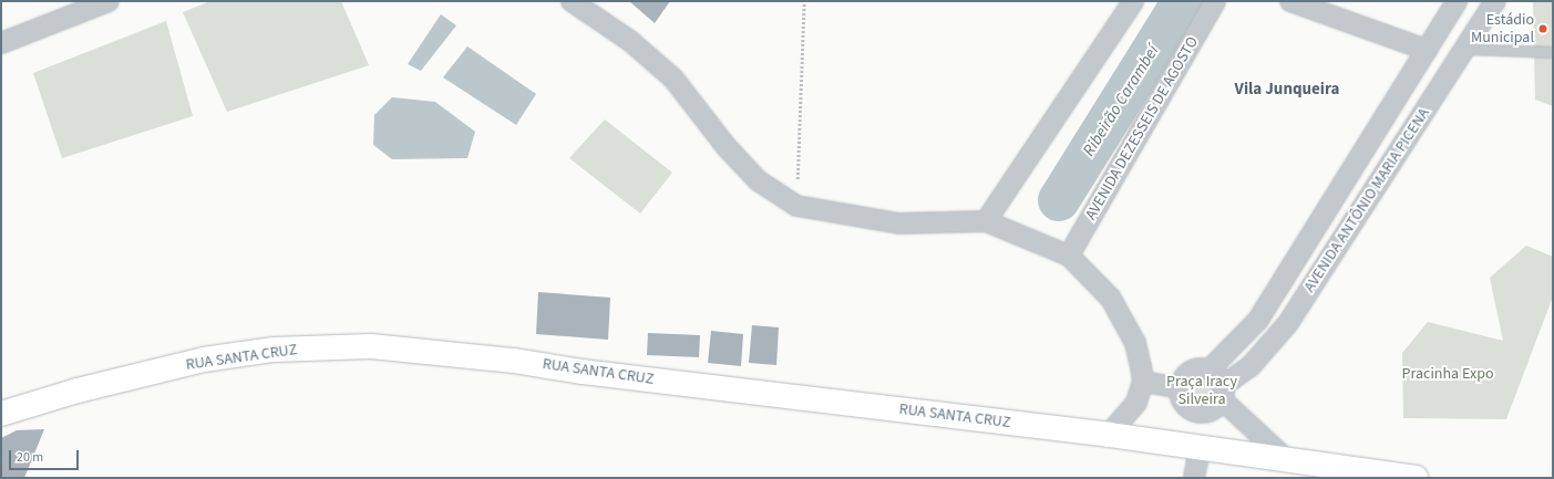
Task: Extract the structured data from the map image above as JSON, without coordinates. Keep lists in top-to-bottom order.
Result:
{
  "streets": {
    "main road": ["RUA SANTA CRUZ"],
    "street": ["AVENIDA DEZESSEIS DE AGOSTO", "AVENIDA ANTÔNIO MARIA PICENA"]
  },
  "districts": ["Vila Junqueira"],
  "water": ["Ribeirão Carambeí"],
  "parks": ["Pracinha Expo", "Praça Iracy Silveira"],
  "places": ["Estádio Municipal"],
  "scale_bar": "20 m"
}
